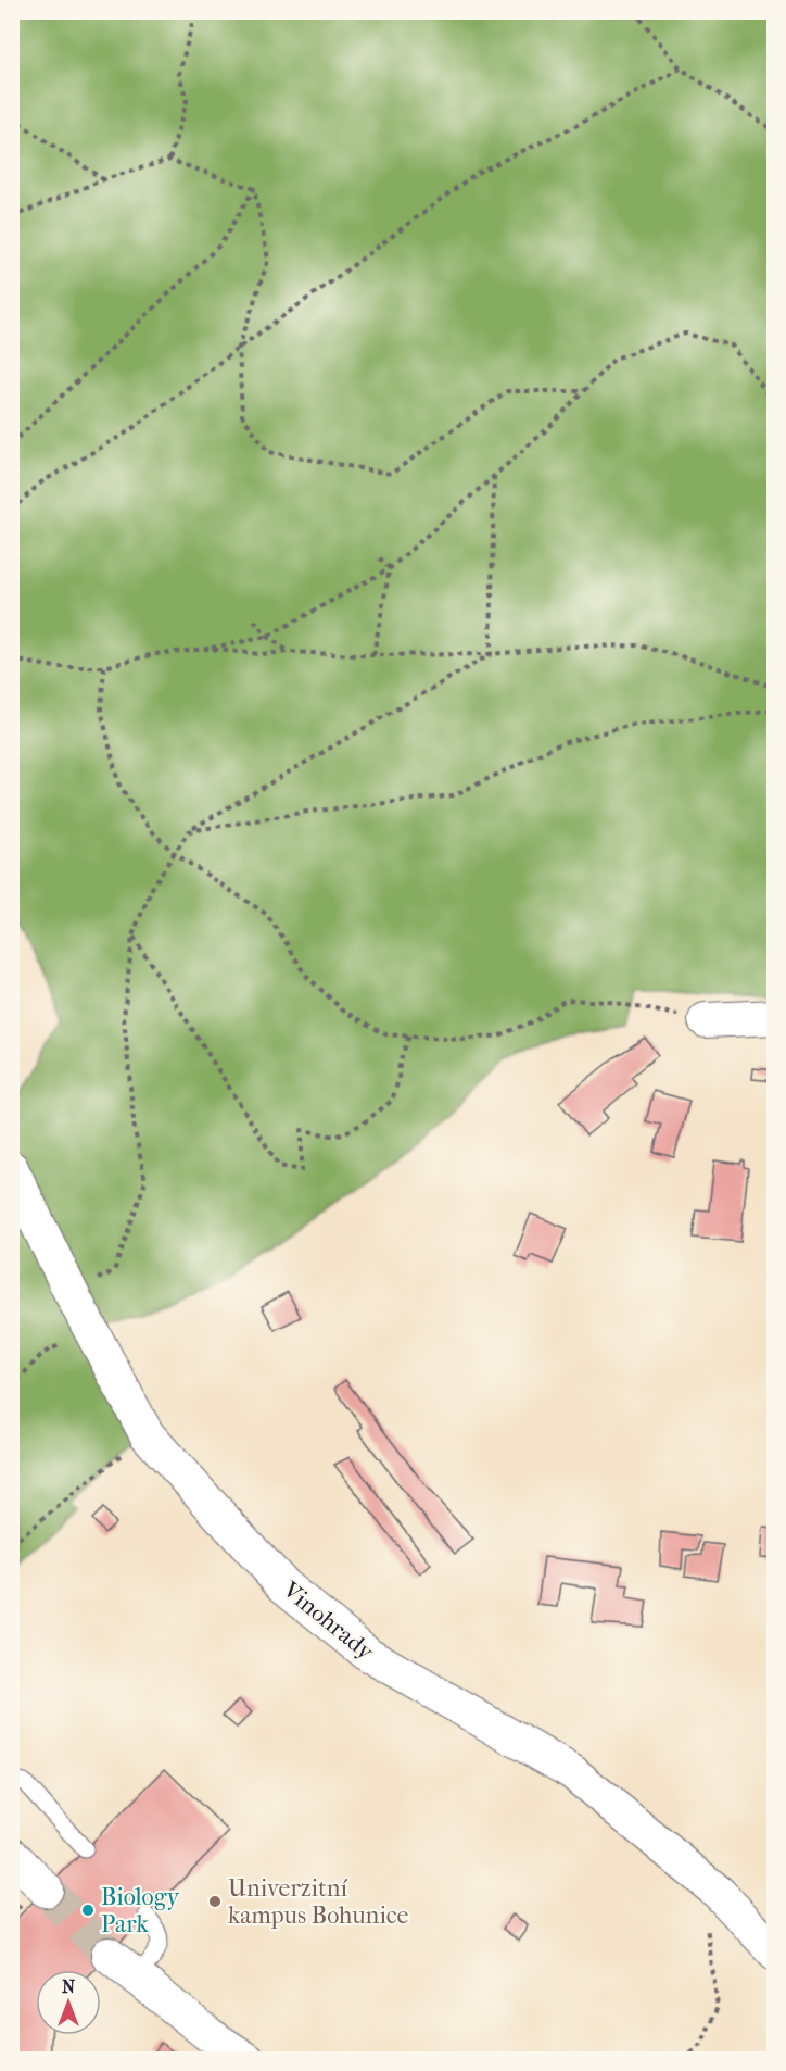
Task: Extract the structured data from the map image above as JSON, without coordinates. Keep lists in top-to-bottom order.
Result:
{
  "streets": {
    "street": ["Vinohrady"]
  },
  "places": ["Univerzitní kampus Bohunice", "Biology Park"],
  "north": "top"
}
